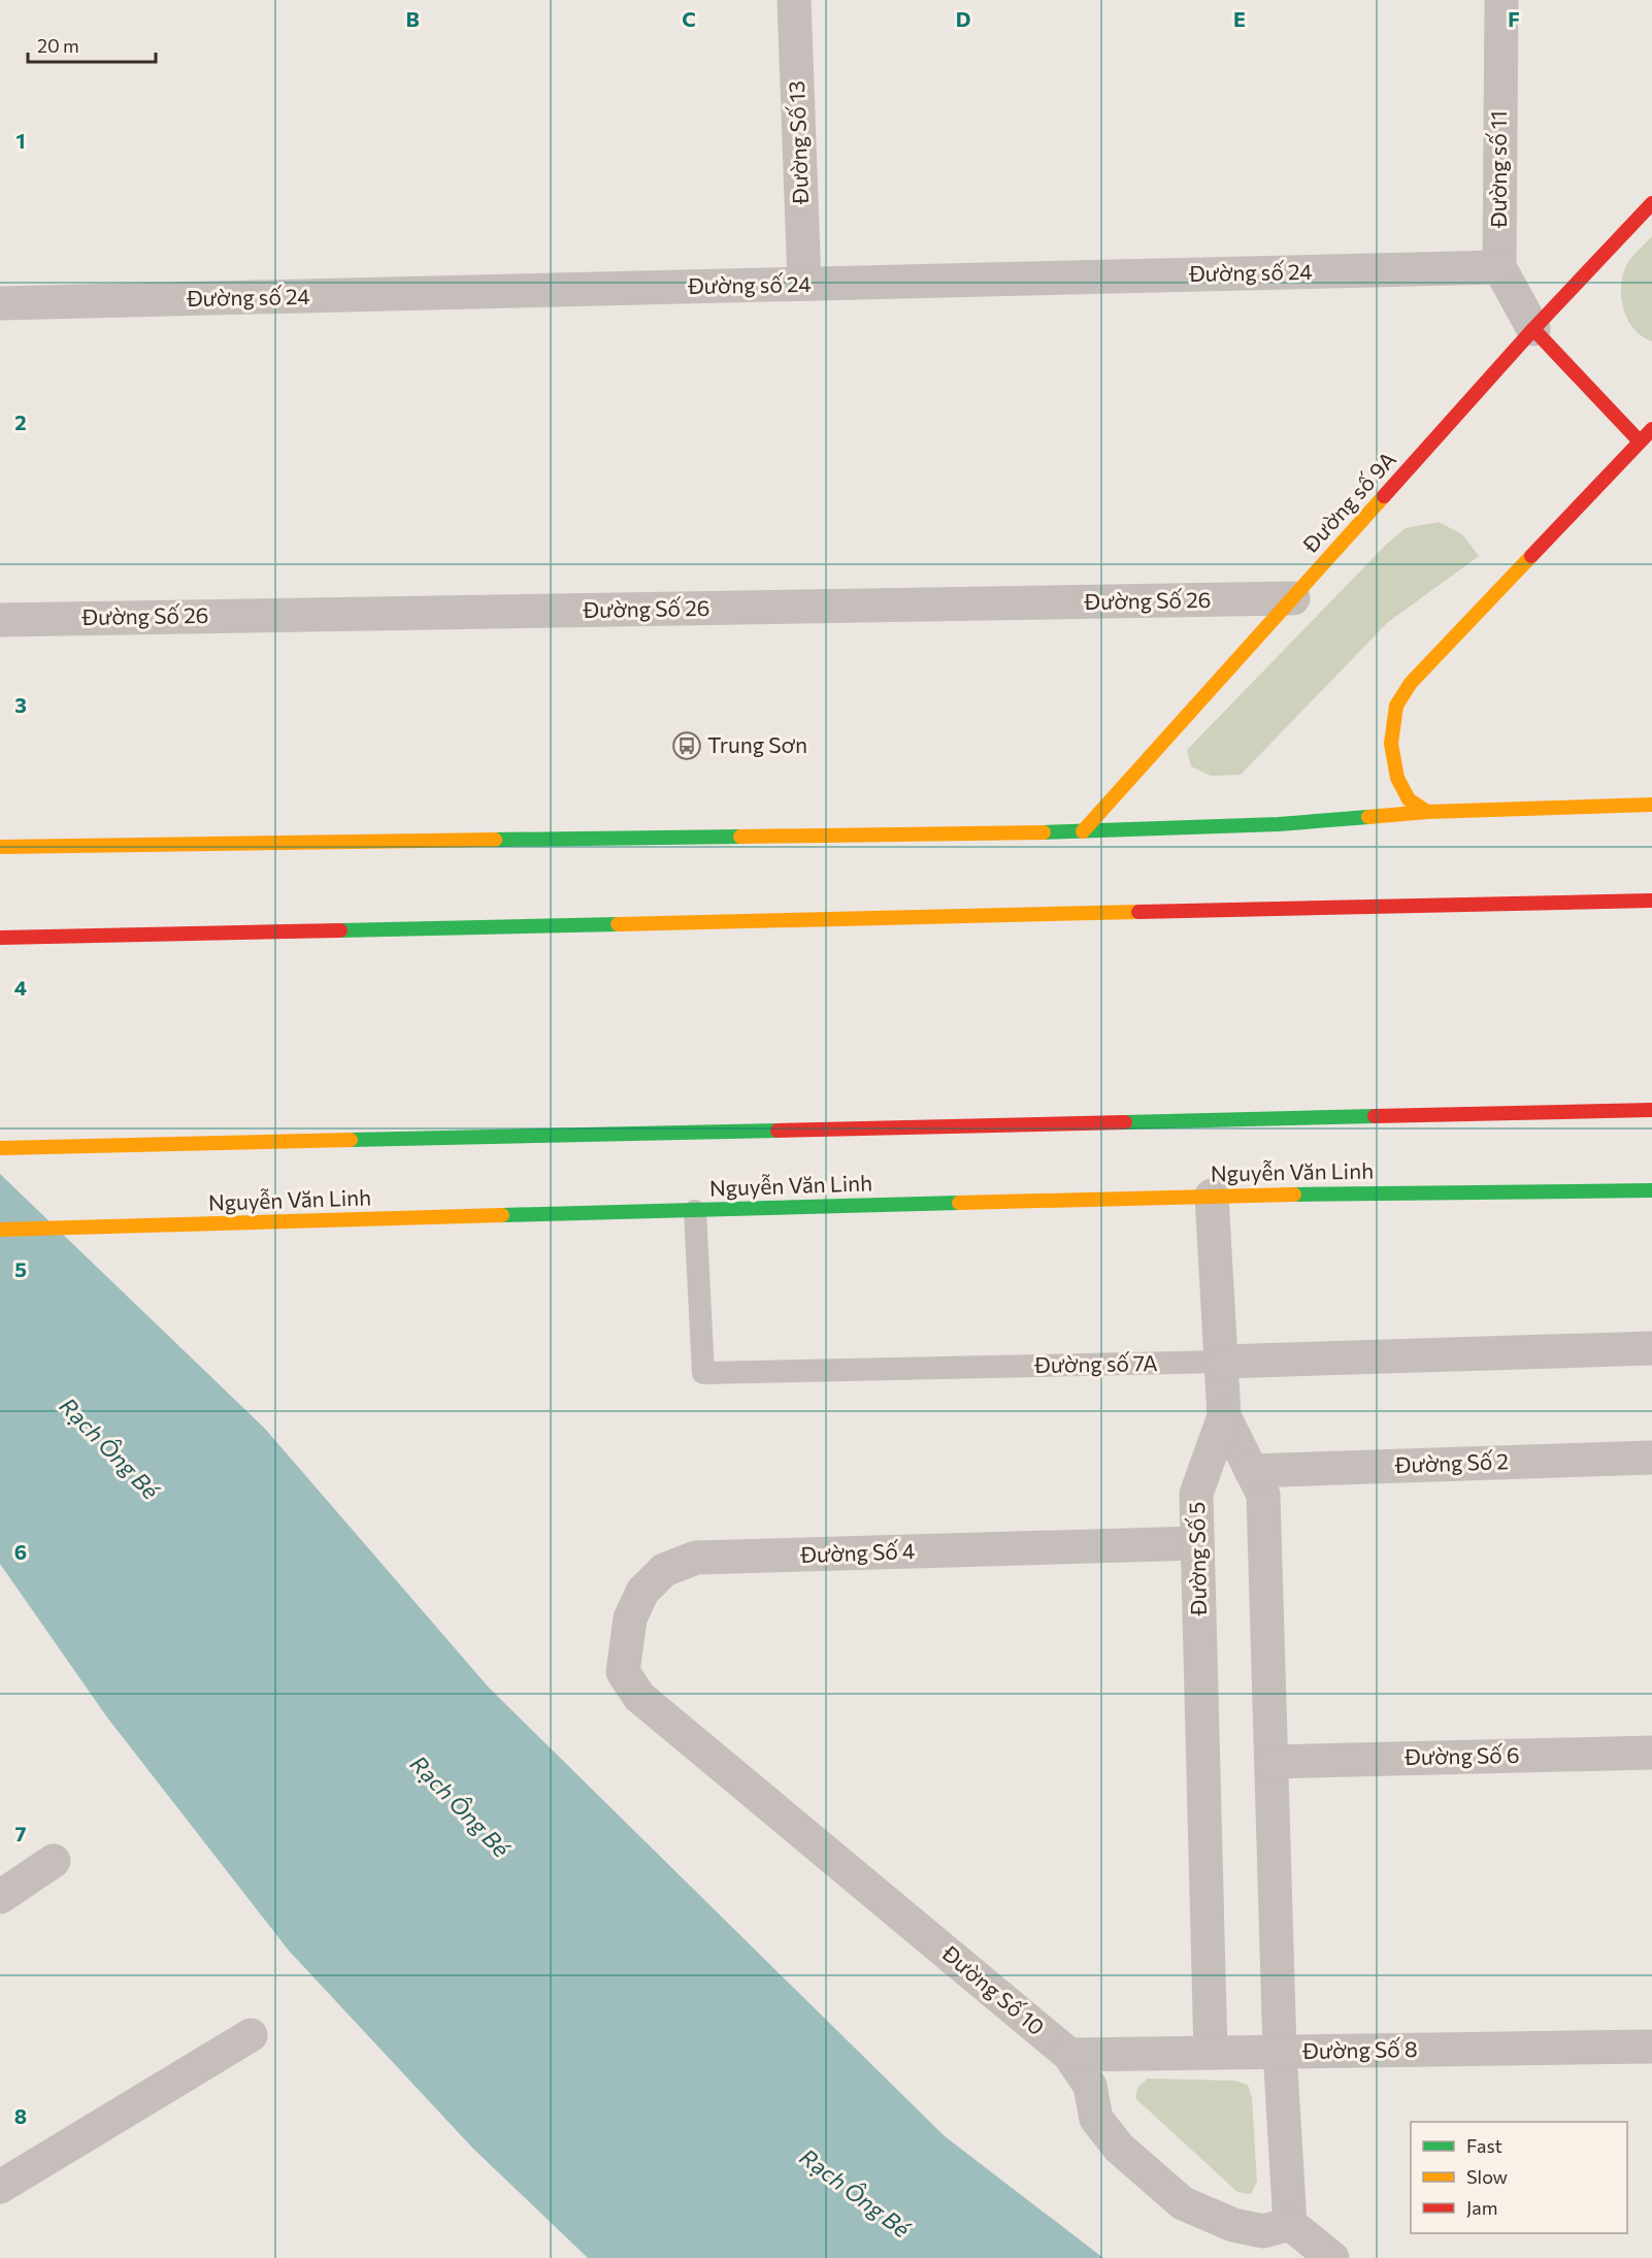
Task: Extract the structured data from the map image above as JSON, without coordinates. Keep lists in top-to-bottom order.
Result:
{
  "streets": {
    "main road": ["Đường số 9A", "Nguyễn Văn Linh"],
    "street": [
      "Đường Số 13",
      "Đường số 11",
      "Đường số 24",
      "Đường Số 26",
      "Đường số 7A",
      "Đường Số 2",
      "Đường Số 4",
      "Đường Số 5",
      "Đường Số 6",
      "Đường Số 10",
      "Đường Số 8"
    ]
  },
  "crossings": [
    ["Đường Số 13", "Đường số 24"],
    ["Đường số 11", "Đường số 24"],
    ["Đường số 11", "Đường số 9A"],
    ["Đường số 9A", "Đường Số 26"],
    ["Nguyễn Văn Linh", "Đường số 7A"],
    ["Đường Số 4", "Đường Số 5"],
    ["Đường Số 4", "Đường Số 10"],
    ["Đường Số 5", "Đường Số 8"],
    ["Đường Số 10", "Đường Số 8"]
  ],
  "water": ["Rạch Ông Bé"],
  "places": {
    "bus stop": ["Trung Sơn"]
  },
  "legend": ["Fast", "Slow", "Jam"],
  "scale_bar": "20 m",
  "grid": {
    "columns": [
      "B",
      "C",
      "D",
      "E",
      "F"
    ],
    "rows": [
      "1",
      "2",
      "3",
      "4",
      "5",
      "6",
      "7",
      "8"
    ]
  }
}
